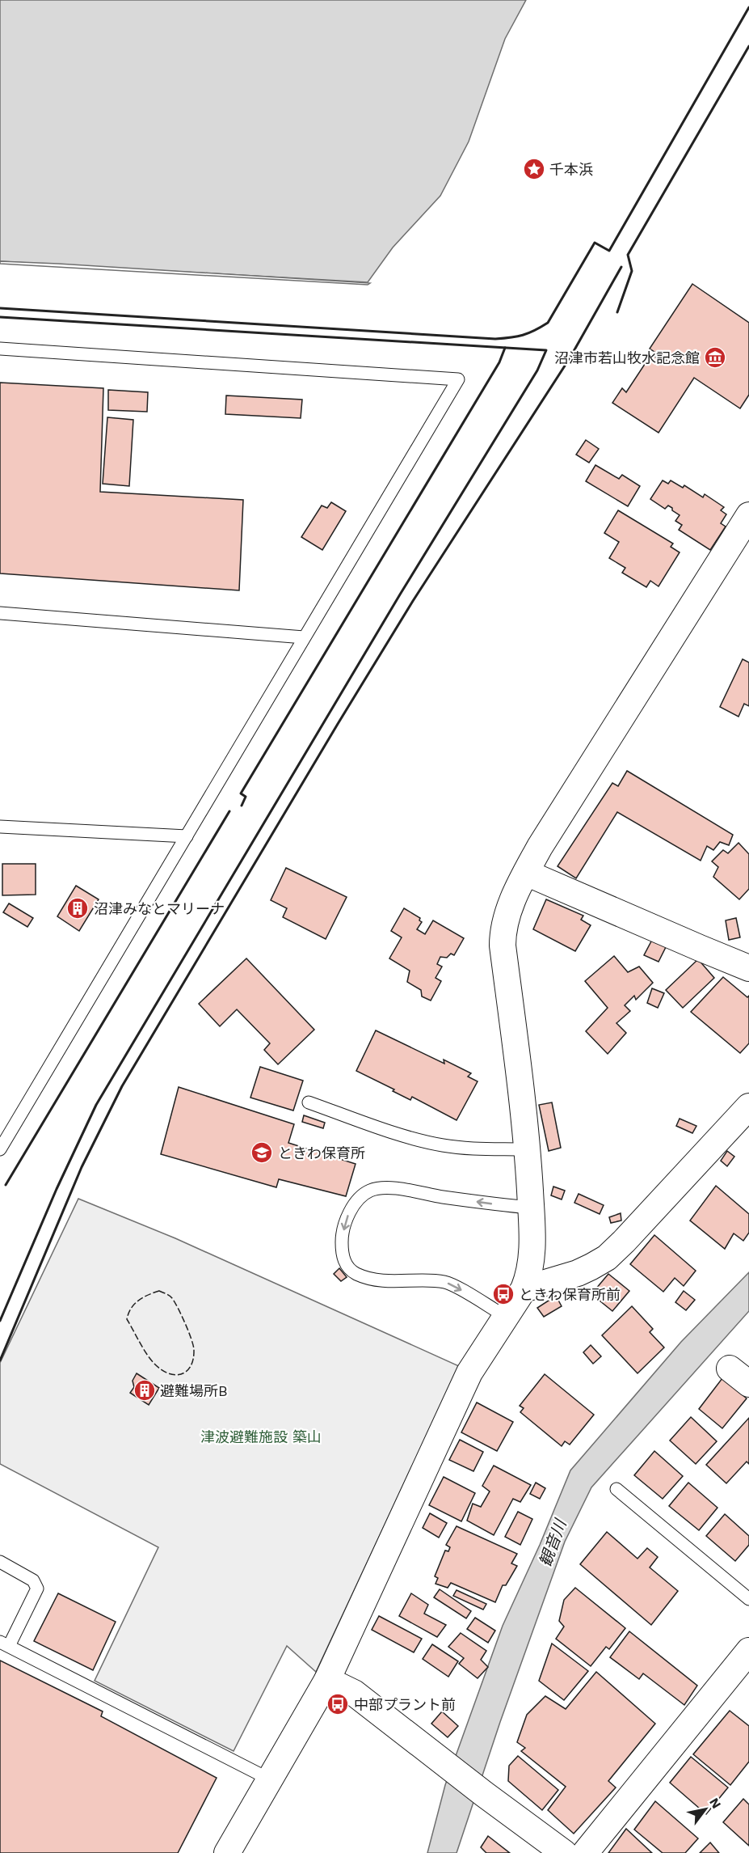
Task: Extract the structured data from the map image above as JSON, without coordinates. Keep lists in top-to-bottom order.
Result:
{
  "water": ["観音川"],
  "parks": ["津波避難施設 築山"],
  "places": {
    "place": ["千本浜"],
    "museum": ["沼津市若山牧水記念館"],
    "building": ["沼津みなとマリーナ", "避難場所B"],
    "school or university": ["ときわ保育所"],
    "bus stop": ["ときわ保育所前", "中部プラント前"]
  },
  "north": "top right"
}
